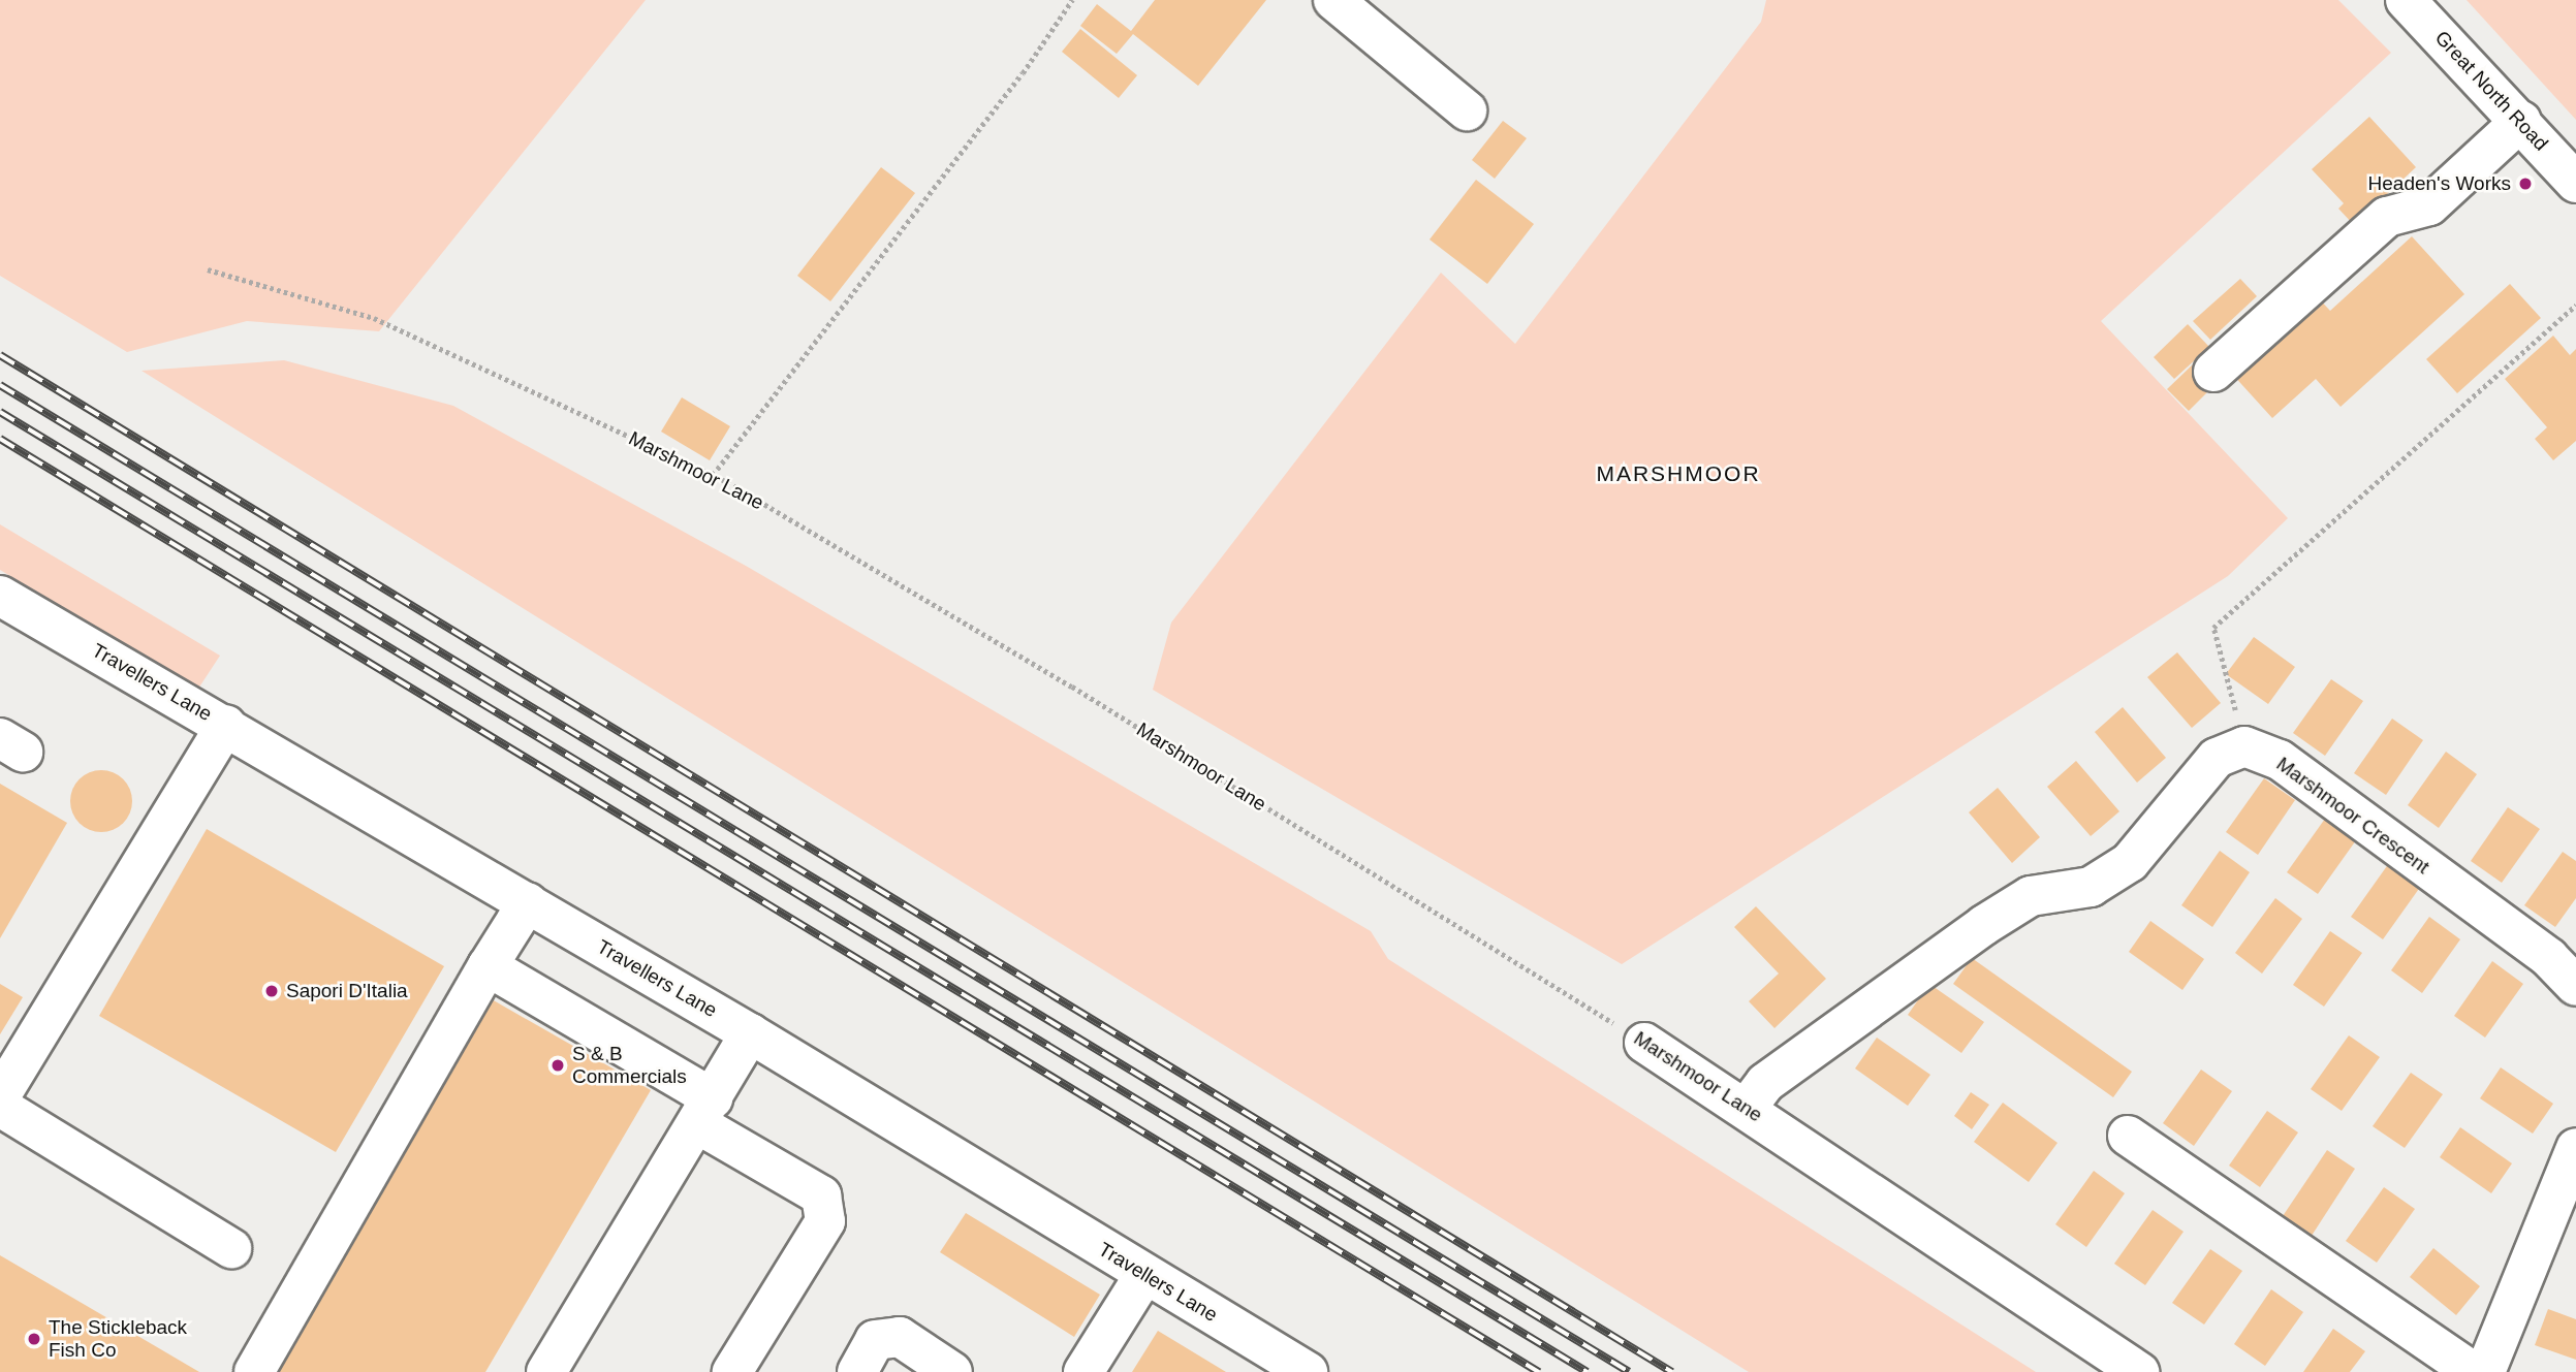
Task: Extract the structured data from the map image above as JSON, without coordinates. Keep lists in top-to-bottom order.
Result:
{
  "streets": {
    "street": [
      "Great North Road",
      "Marshmoor Lane",
      "Travellers Lane",
      "Marshmoor Crescent"
    ]
  },
  "districts": ["MARSHMOOR"],
  "places": [
    "Headen's Works",
    "Sapori D'Italia",
    "S & B Commercials",
    "The Stickleback Fish Co"
  ]
}
